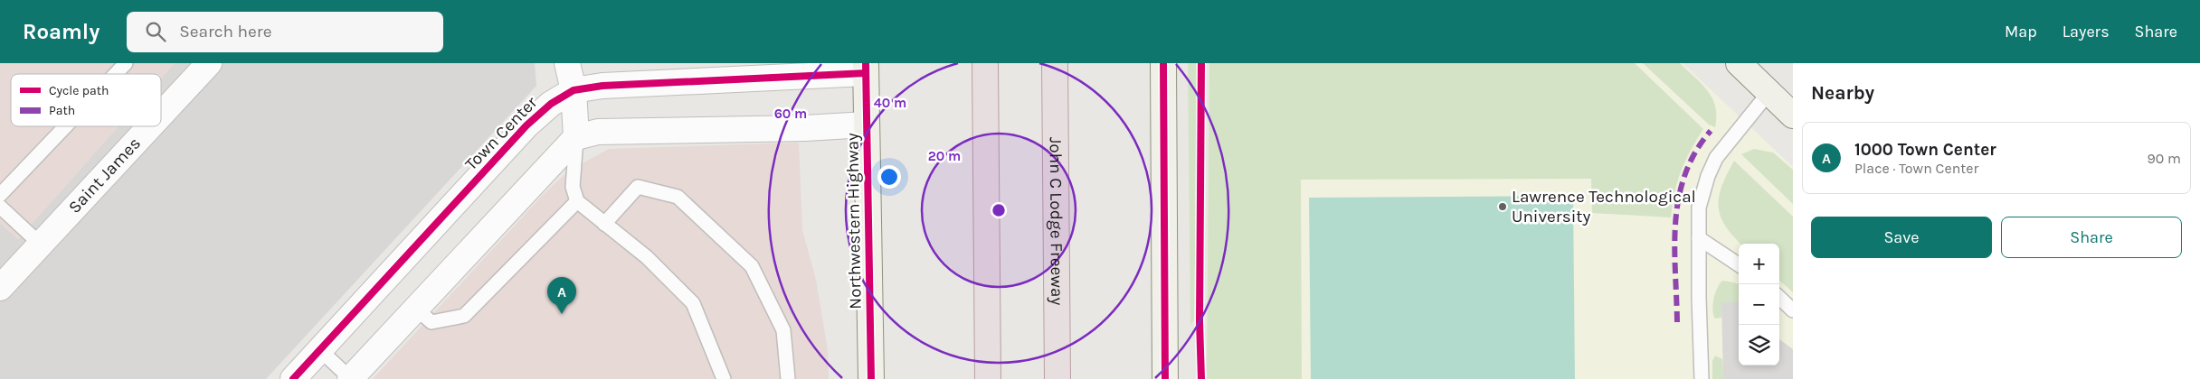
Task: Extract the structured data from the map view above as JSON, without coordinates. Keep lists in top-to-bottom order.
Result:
{
  "streets": {
    "highway": ["John C Lodge Freeway"],
    "main road": ["Northwestern Highway"],
    "street": ["Town Center", "Saint James"]
  },
  "crossings": [
    ["Town Center", "Northwestern Highway"]
  ],
  "places": ["Lawrence Technological University"],
  "legend": ["Cycle path", "Path"],
  "page": {
    "header": "Roamly",
    "search": "Search here",
    "nav": ["Map", "Layers", "Share"],
    "heading": "Nearby",
    "list": [
      {
        "mark": "A",
        "name": "1000 Town Center",
        "note": "Place · Town Center",
        "value": "90 m"
      }
    ],
    "buttons": ["Save", "Share"],
    "map_buttons": ["+", "−"],
    "pins": "A"
  },
  "rings": ["40 m", "60 m", "20 m"]
}
